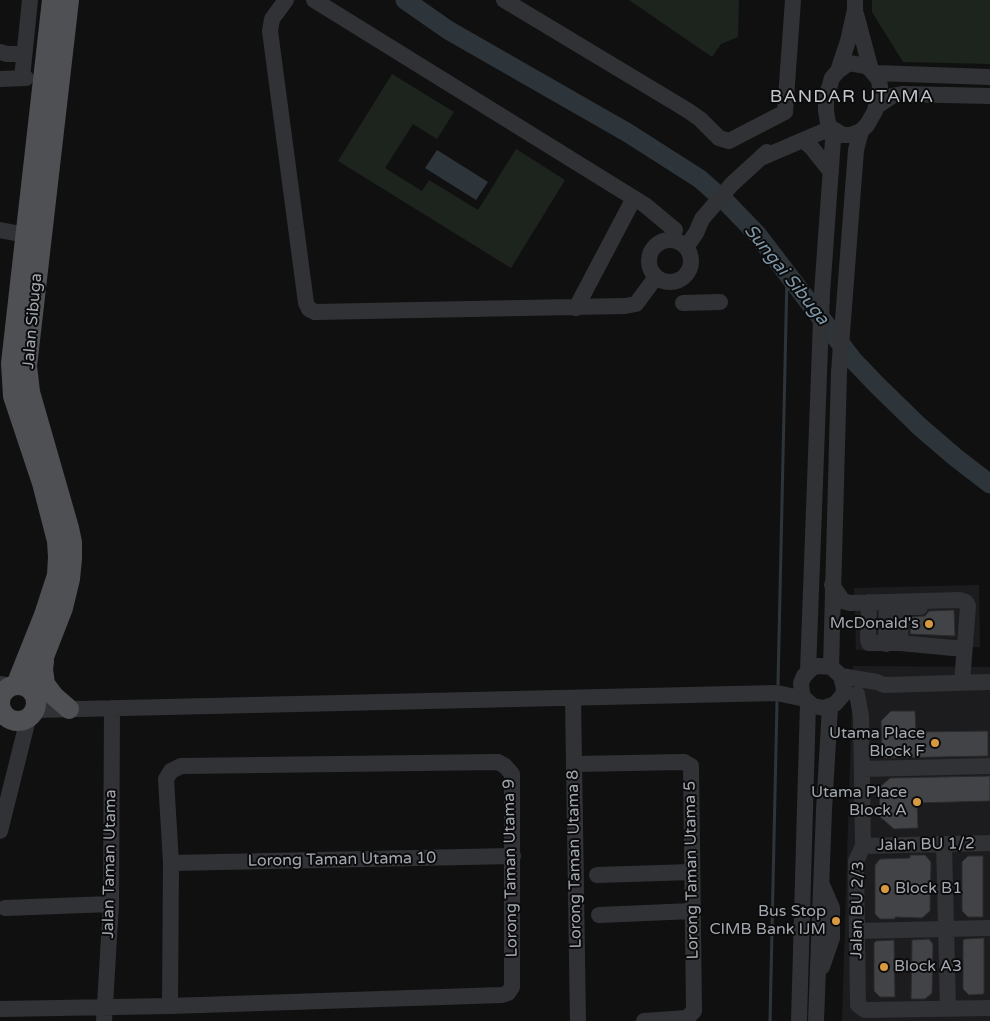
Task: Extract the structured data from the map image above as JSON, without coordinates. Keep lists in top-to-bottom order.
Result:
{
  "streets": {
    "main road": ["Jalan Sibuga"],
    "street": [
      "Jalan BU 1/2",
      "Lorong Taman Utama 8",
      "Lorong Taman Utama 10",
      "Jalan Taman Utama",
      "Lorong Taman Utama 9",
      "Lorong Taman Utama 5",
      "Jalan BU 2/3"
    ]
  },
  "crossings": [
    ["Jalan BU 1/2", "Jalan BU 2/3"],
    ["Lorong Taman Utama 8", "Lorong Taman Utama 5"],
    ["Lorong Taman Utama 10", "Lorong Taman Utama 9"],
    ["Jalan Taman Utama", "Lorong Taman Utama 9"]
  ],
  "districts": ["BANDAR UTAMA"],
  "water": ["Sungai Sibuga"],
  "places": [
    "McDonald's",
    "Utama Place Block F",
    "Utama Place Block A",
    "Block B1",
    "Bus Stop CIMB Bank IJM",
    "Block A3"
  ]
}
